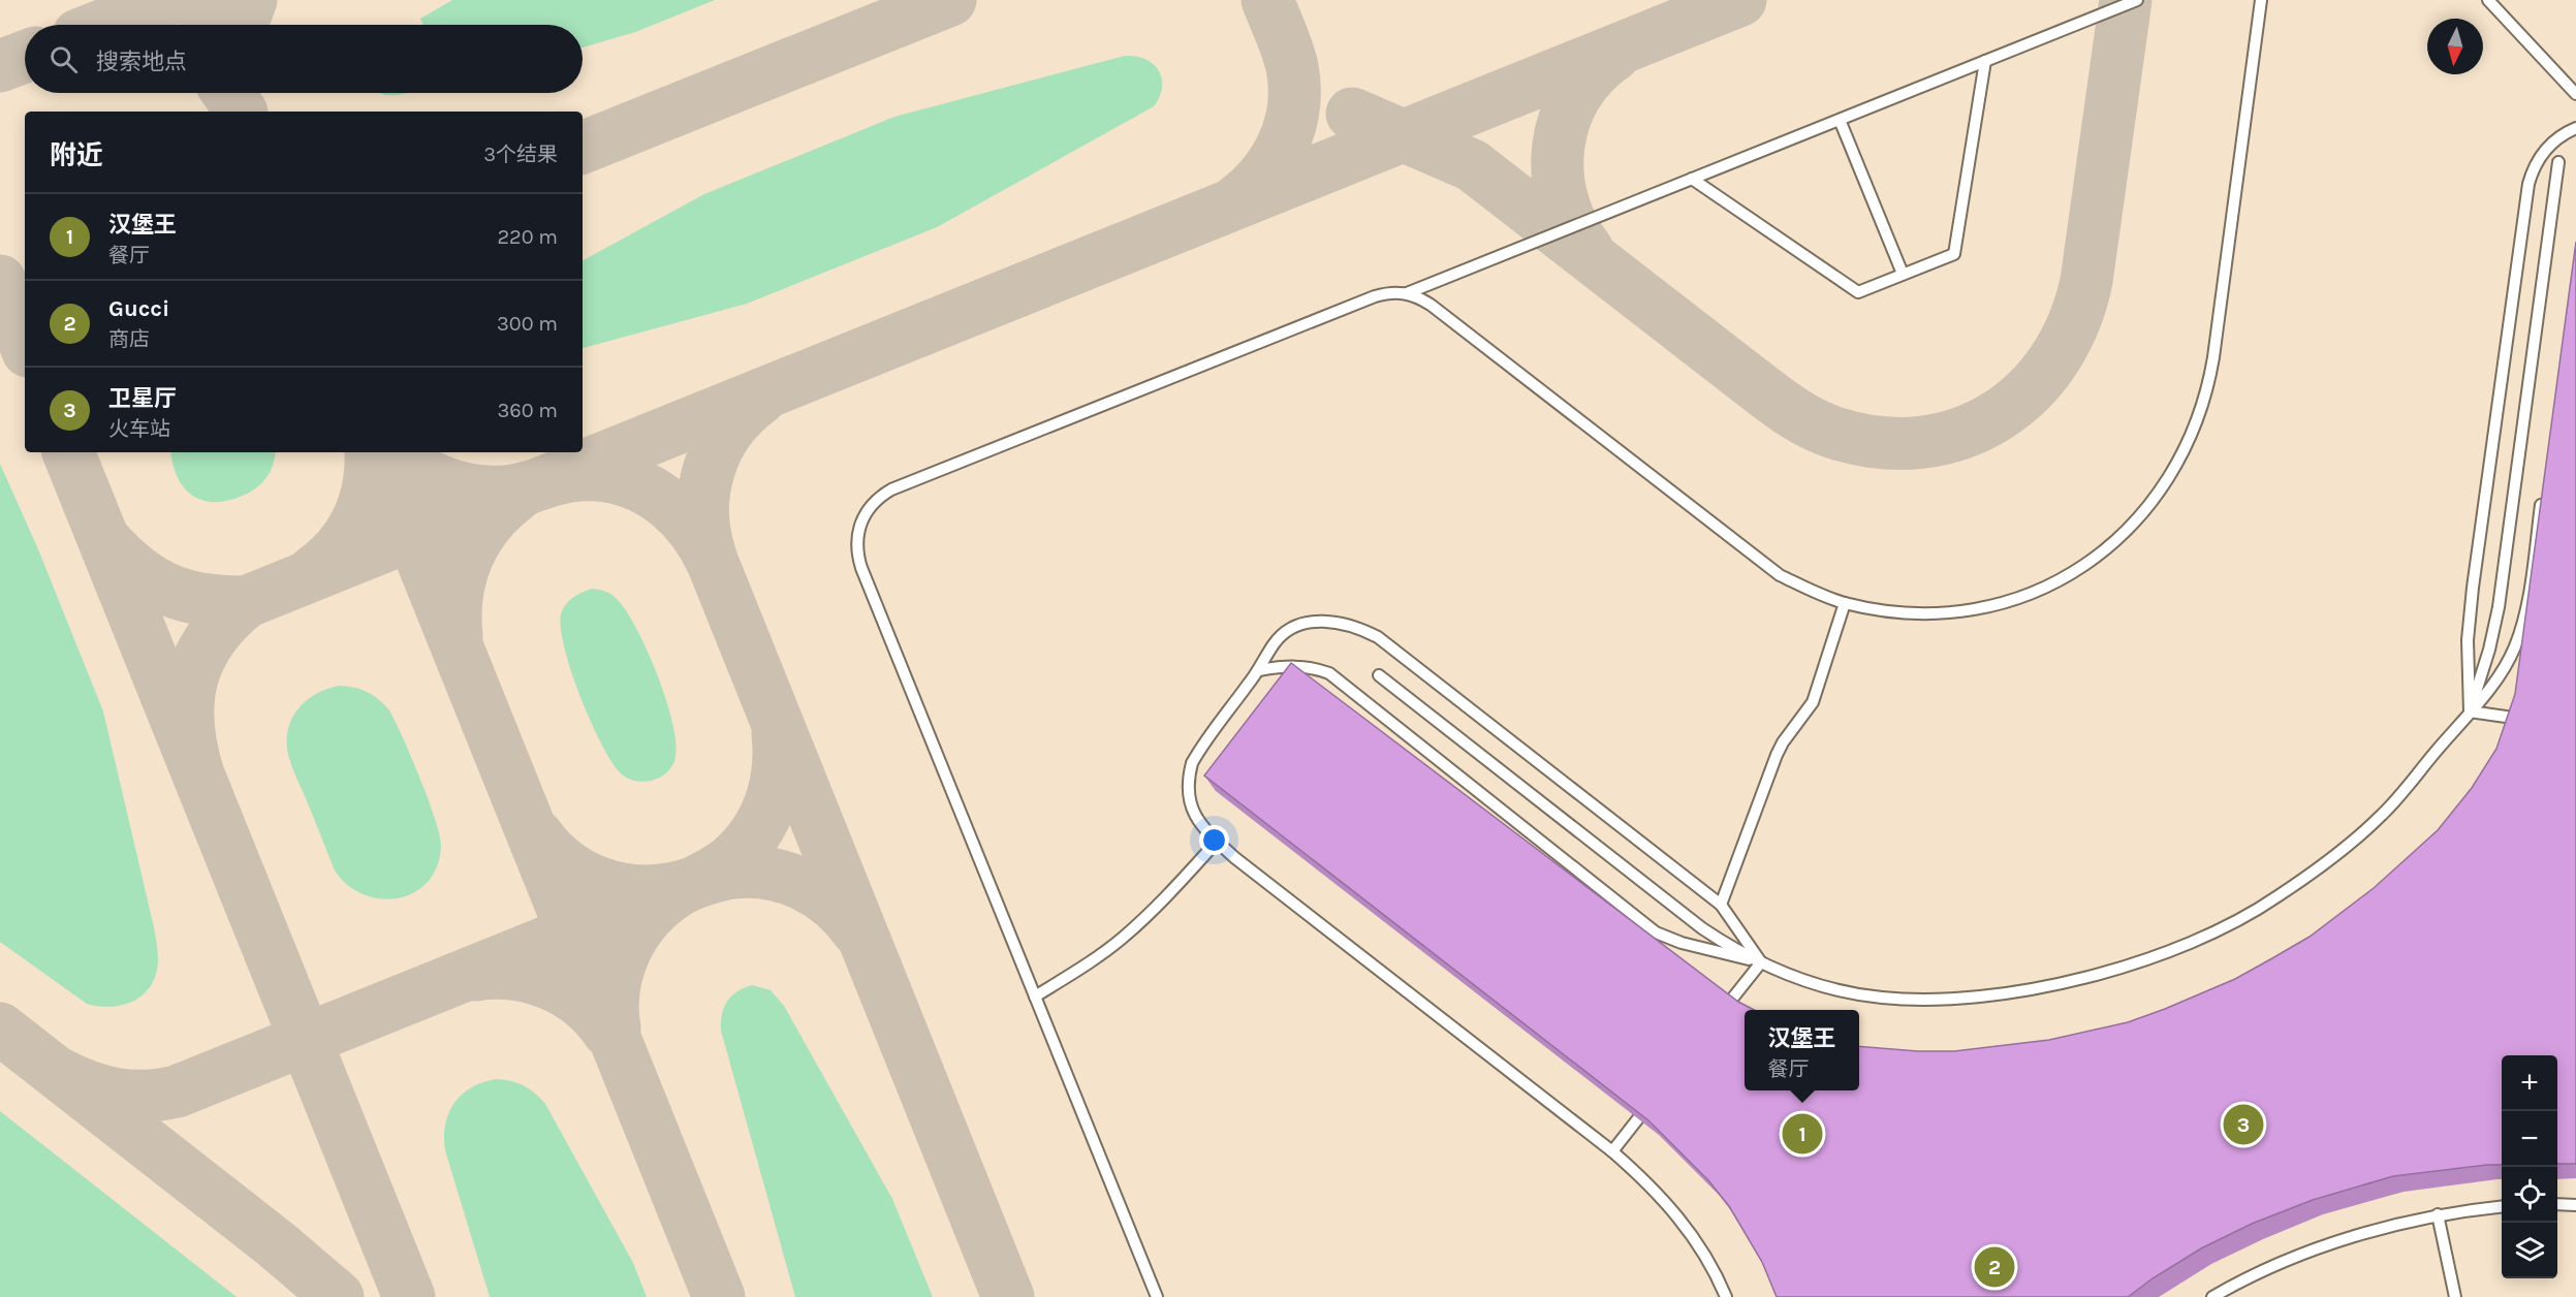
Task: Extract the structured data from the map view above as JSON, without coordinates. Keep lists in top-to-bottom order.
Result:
{
  "north": "bottom",
  "page": {
    "search": "搜索地点",
    "heading": ["附近", "3个结果"],
    "list": [
      {
        "mark": "1",
        "name": "汉堡王",
        "note": "餐厅",
        "value": "220 m"
      },
      {
        "mark": "2",
        "name": "Gucci",
        "note": "商店",
        "value": "300 m"
      },
      {
        "mark": "3",
        "name": "卫星厅",
        "note": "火车站",
        "value": "360 m"
      }
    ],
    "popup": ["汉堡王", "餐厅"],
    "map_buttons": ["+", "−"],
    "pins": ["3", "1", "2"]
  }
}
